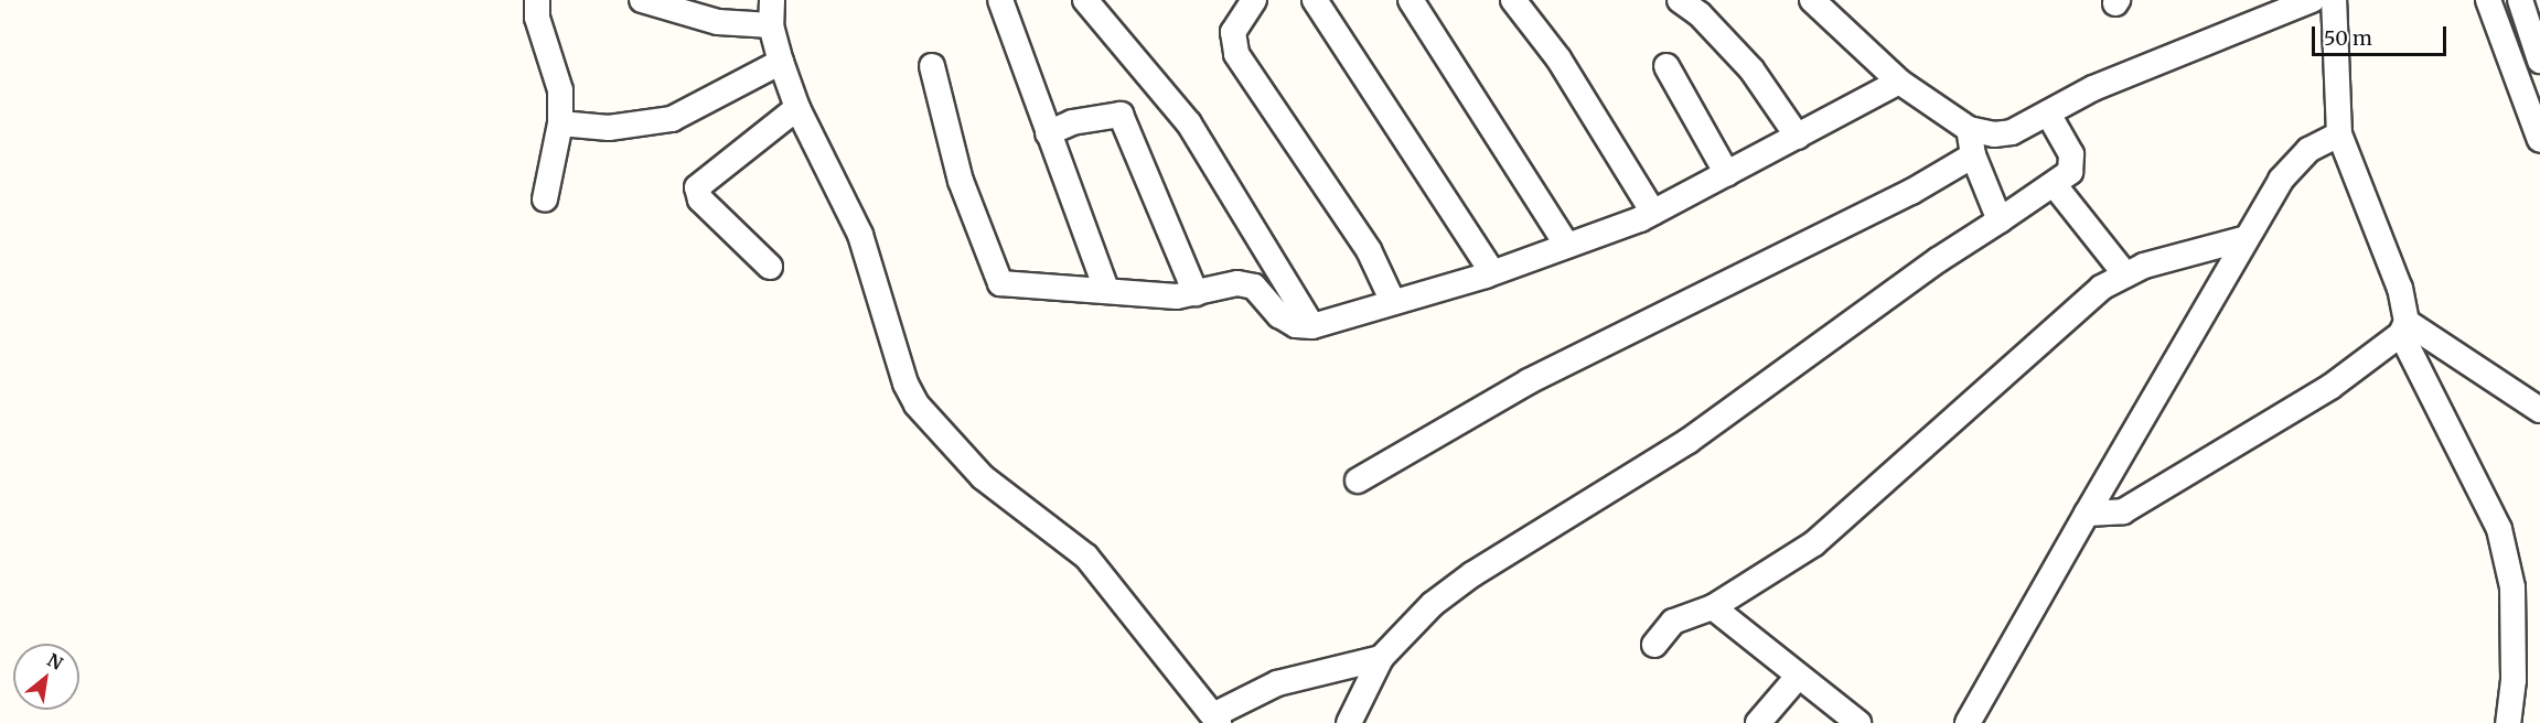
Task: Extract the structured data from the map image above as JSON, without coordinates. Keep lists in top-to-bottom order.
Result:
{
  "scale_bar": "50 m",
  "north": "top right"
}
